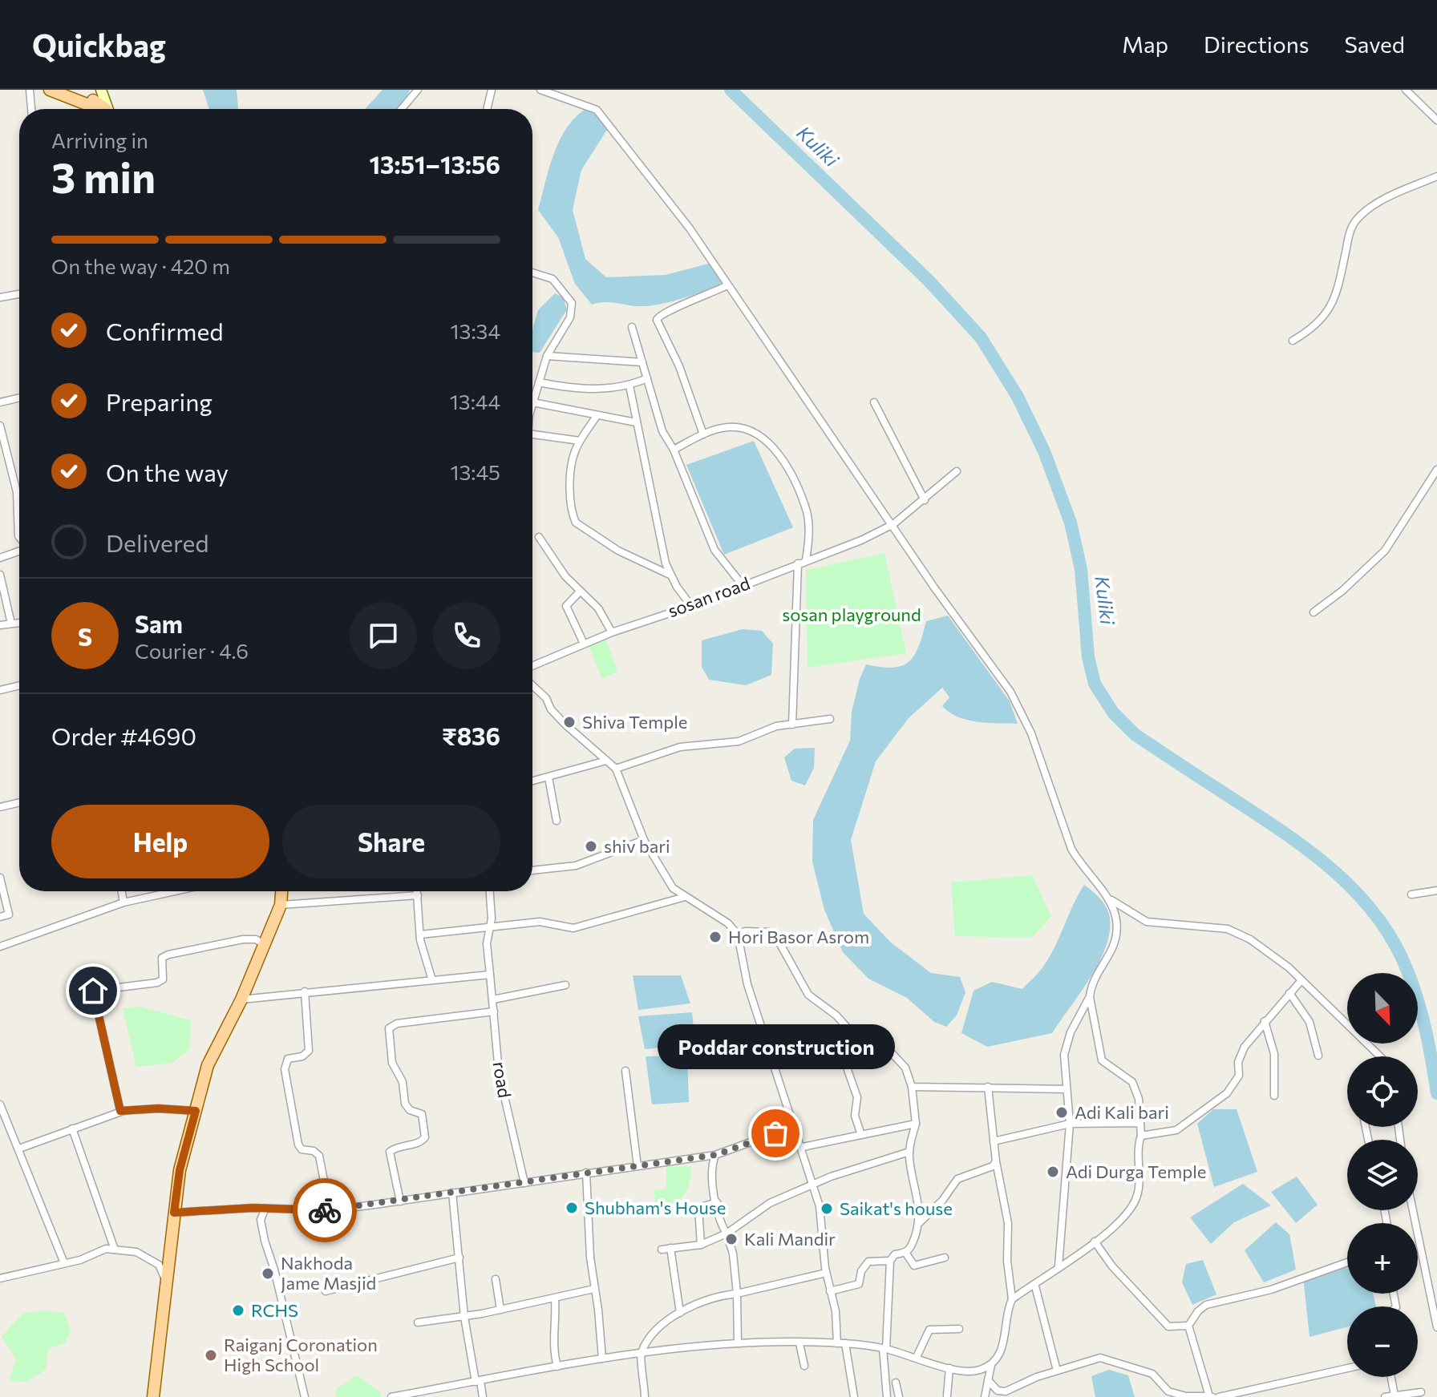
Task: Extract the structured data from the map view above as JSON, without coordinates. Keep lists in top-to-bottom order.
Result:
{
  "streets": {
    "street": ["sosan road", "road"]
  },
  "water": ["Kuliki"],
  "parks": ["sosan playground"],
  "places": [
    "Shiva Temple",
    "shiv bari",
    "Hori Basor Asrom",
    "Adi Kali bari",
    "Poddar construction",
    "Adi Durga Temple",
    "Shubham's House",
    "Saikat's house",
    "Kali Mandir",
    "Nakhoda Jame Masjid",
    "RCHS",
    "Raiganj Coronation High School"
  ],
  "north": "bottom right",
  "page": {
    "header": "Quickbag",
    "nav": ["Map", "Directions", "Saved"],
    "heading": ["3 min", "Arriving in", "13:51–13:56"],
    "panel": [
      "Sam",
      "Courier · 4.6",
      "Order #4690",
      "₹836"
    ],
    "bar": "On the way · 420 m",
    "list": [
      ["Confirmed", "13:34"],
      ["Preparing", "13:44"],
      ["On the way", "13:45"],
      "Delivered"
    ],
    "round": "S",
    "buttons": ["Help", "Share"],
    "map_buttons": ["+", "−"],
    "bubble": "Poddar construction"
  }
}
